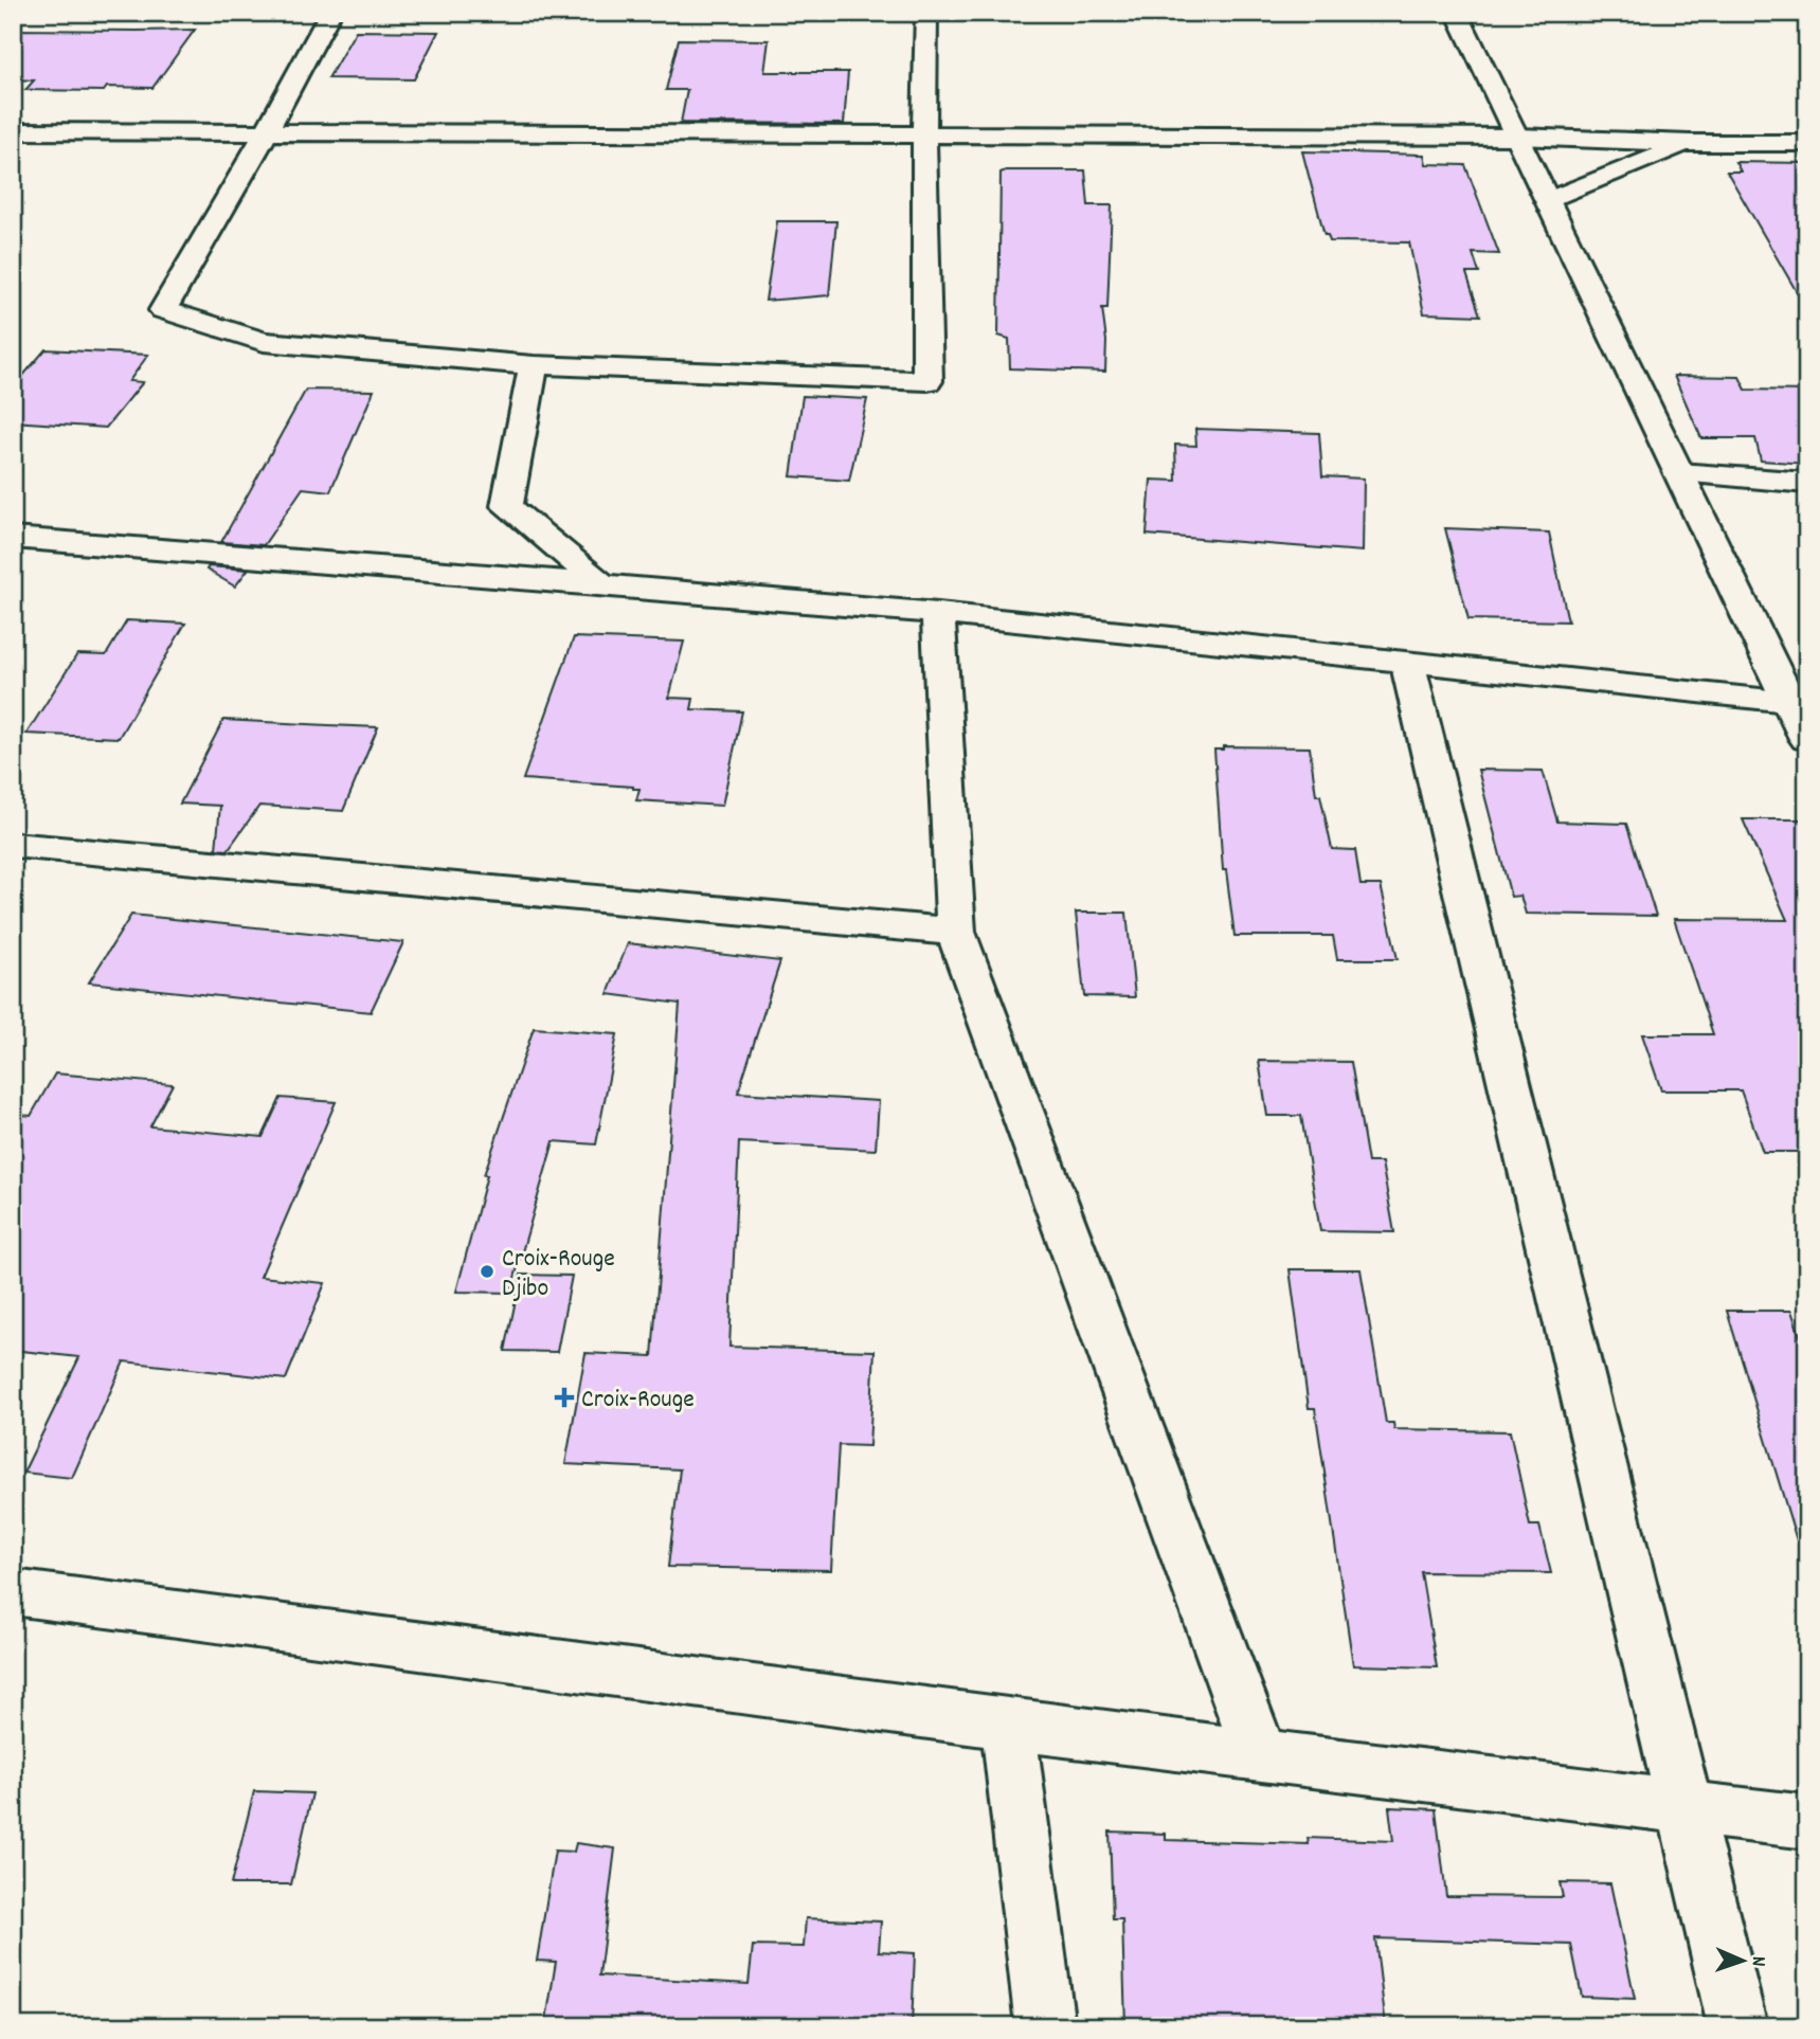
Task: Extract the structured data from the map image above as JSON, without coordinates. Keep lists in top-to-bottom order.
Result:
{
  "places": {
    "other": ["Croix-Rouge Djibo"],
    "health": ["Croix-Rouge"]
  },
  "north": "right"
}
